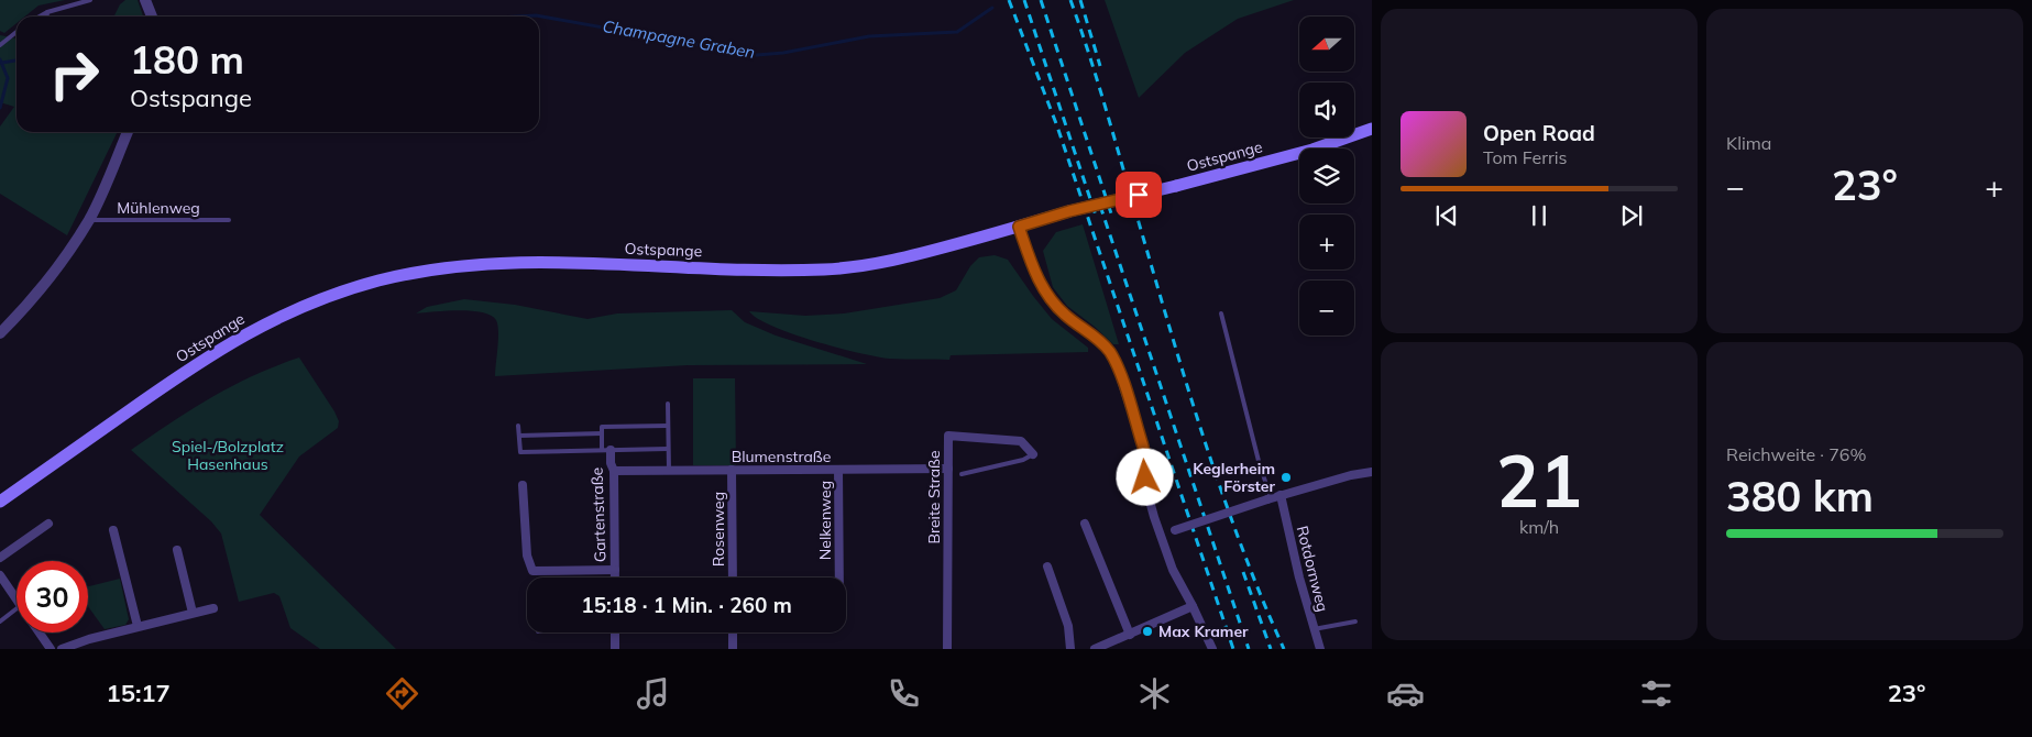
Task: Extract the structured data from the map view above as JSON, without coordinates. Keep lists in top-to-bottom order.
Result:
{
  "streets": {
    "main road": ["Ostspange"],
    "street": [
      "Blumenstraße",
      "Breite Straße",
      "Gartenstraße",
      "Nelkenweg",
      "Rosenweg",
      "Rotdornweg"
    ],
    "lane": ["Mühlenweg"]
  },
  "crossings": [
    ["Blumenstraße", "Breite Straße"],
    ["Blumenstraße", "Gartenstraße"],
    ["Blumenstraße", "Nelkenweg"],
    ["Blumenstraße", "Rosenweg"]
  ],
  "water": ["Champagne Graben"],
  "parks": ["Spiel-/Bolzplatz Hasenhaus"],
  "places": ["Keglerheim Förster", "Max Kramer"],
  "north": "left",
  "page": {
    "tile": [
      "Klima",
      ["21", "km/h"],
      ["Reichweite · 76%", "380 km"]
    ],
    "map_buttons": ["+", "−"],
    "turn": ["180 m", "Ostspange"],
    "song": ["Open Road", "Tom Ferris"],
    "heat": ["−", "23°", "+"],
    "limit": "30",
    "trip": "15:18 · 1 Min. · 260 m",
    "tabs": ["15:17", "23°"]
  }
}
